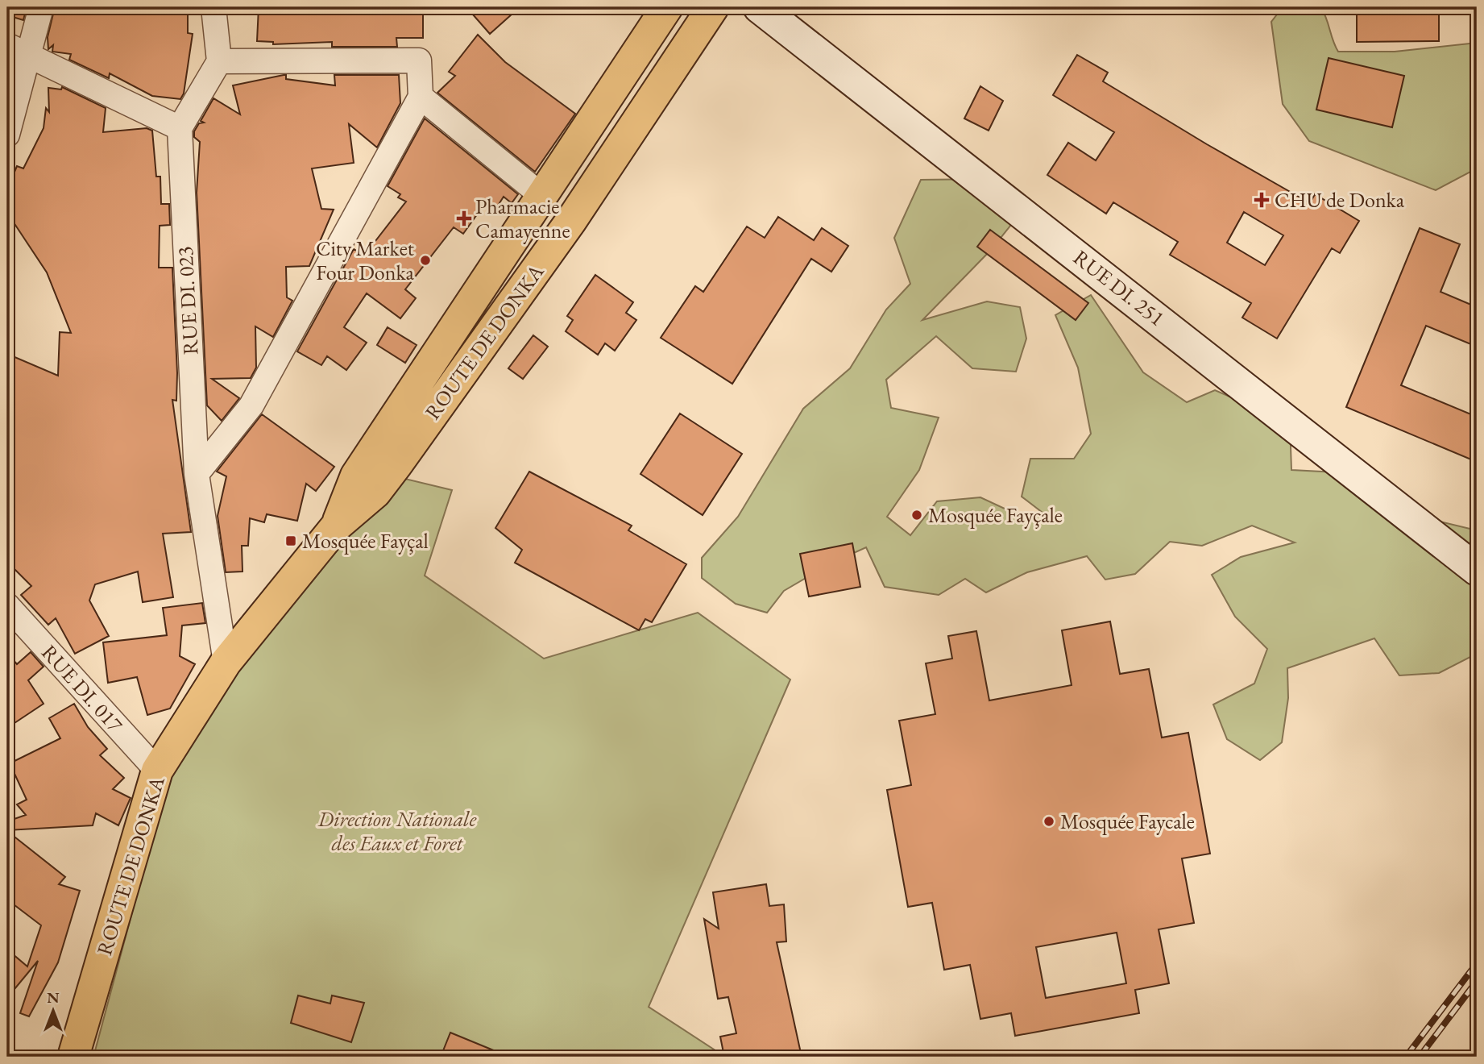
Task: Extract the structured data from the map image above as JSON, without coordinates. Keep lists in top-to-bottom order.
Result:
{
  "streets": {
    "main road": ["RUE DI. 251", "ROUTE DE DONKA"],
    "street": ["RUE DI. 023", "RUE DI. 017"]
  },
  "crossings": [
    ["RUE DI. 023", "ROUTE DE DONKA"],
    ["ROUTE DE DONKA", "RUE DI. 017"]
  ],
  "parks": ["Direction Nationale des Eaux et Foret"],
  "places": {
    "health": ["CHU de Donka", "Pharmacie Camayenne"],
    "other": ["City Market Four Donka", "Mosquée Fayçale", "Mosquée Faycale"],
    "transit": ["Mosquée Fayçal"]
  },
  "north": "top"
}
